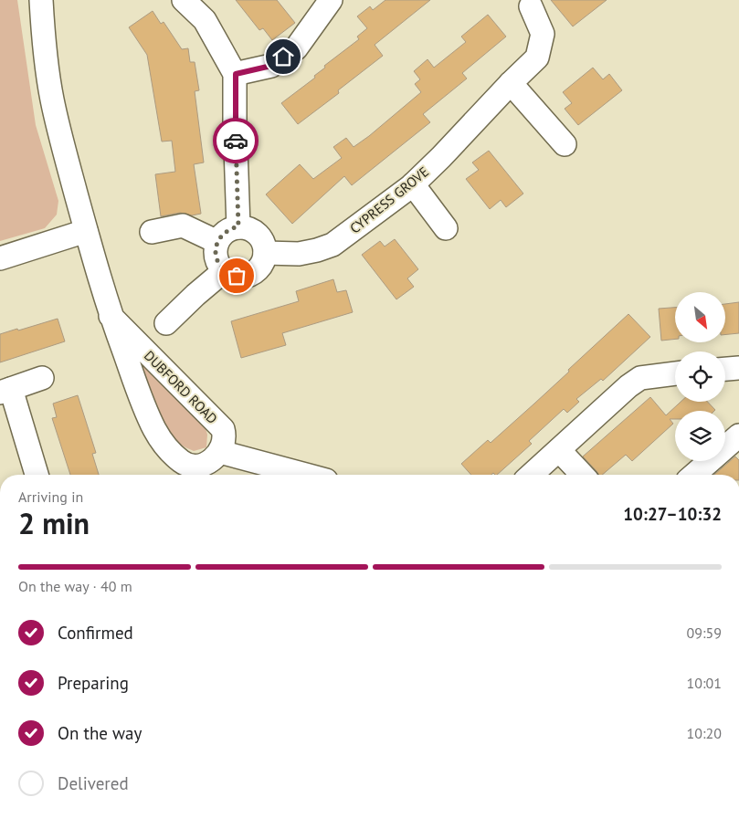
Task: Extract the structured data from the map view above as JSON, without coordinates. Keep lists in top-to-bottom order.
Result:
{
  "streets": {
    "street": ["CYPRESS GROVE", "DUBFORD ROAD"]
  },
  "north": "bottom right",
  "page": {
    "heading": ["2 min", "Arriving in", "10:27–10:32"],
    "bar": "On the way · 40 m",
    "list": [
      ["Confirmed", "09:59"],
      ["Preparing", "10:01"],
      ["On the way", "10:20"],
      "Delivered"
    ]
  }
}
